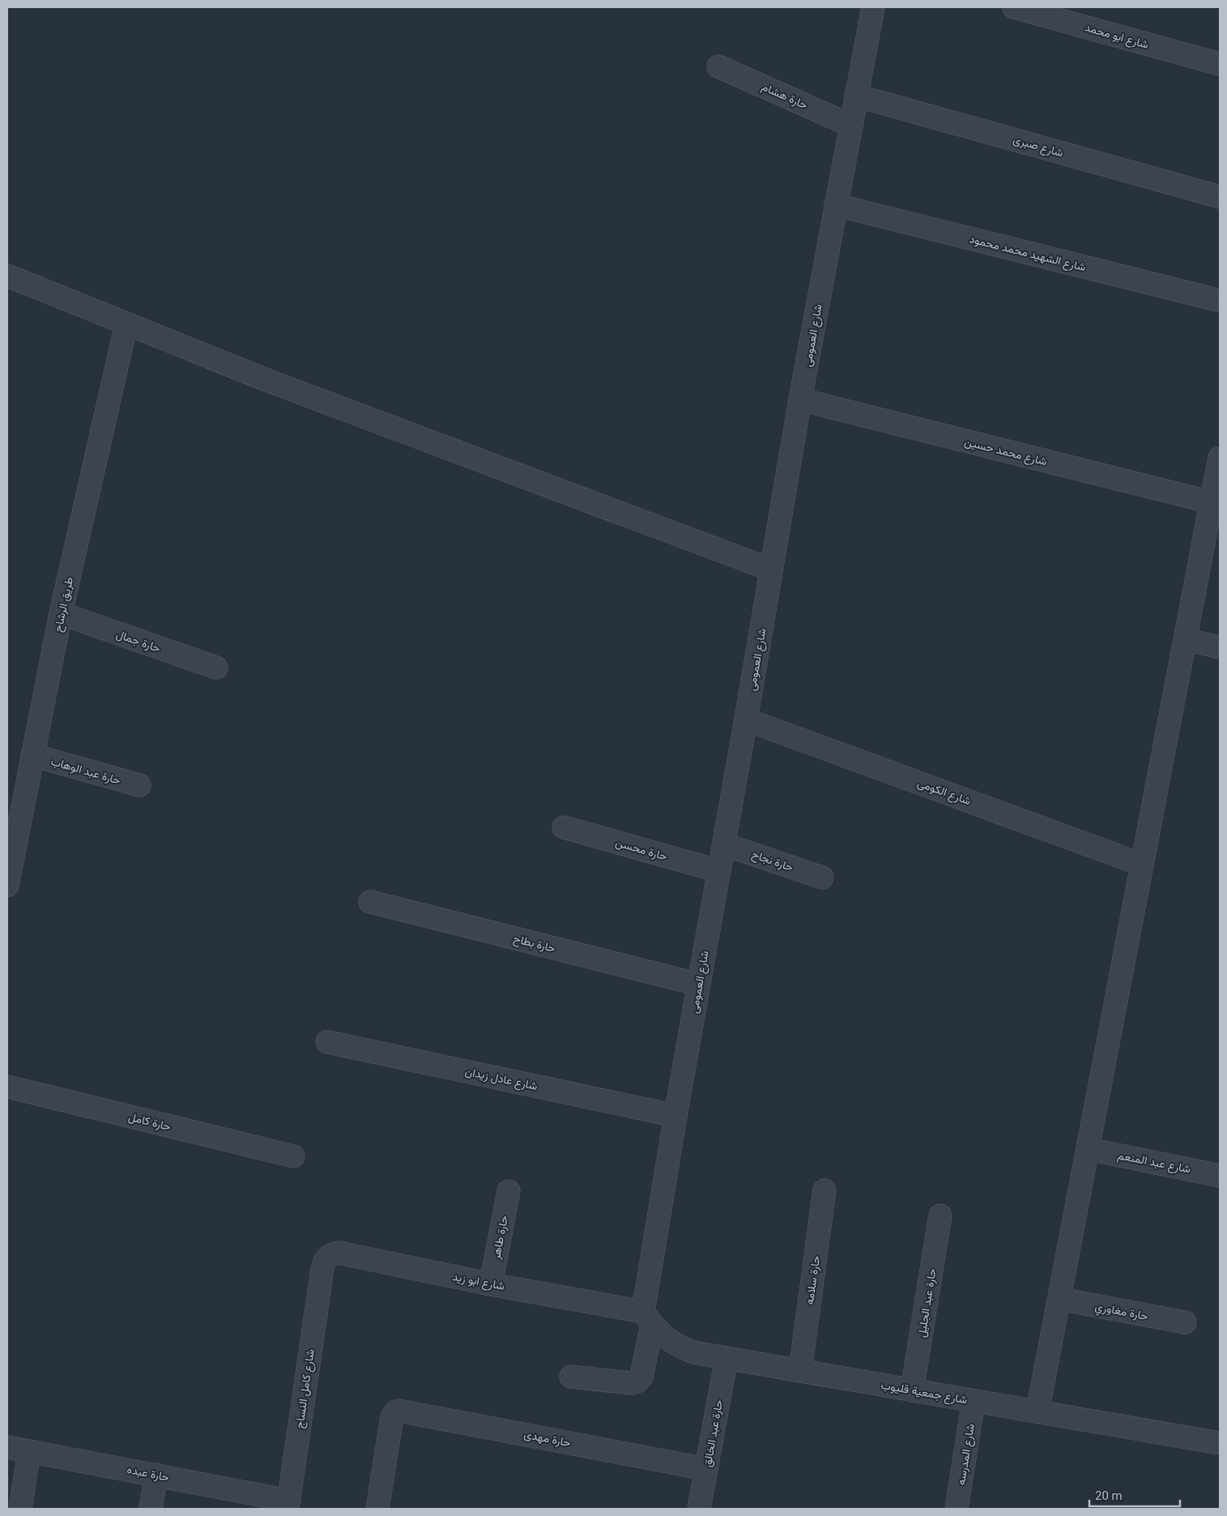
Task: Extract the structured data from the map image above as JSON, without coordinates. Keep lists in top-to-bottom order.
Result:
{
  "streets": {
    "street": [
      "شارع ابو محمد",
      "حارة هشام",
      "شارع صبرى",
      "شارع الشهيد محمد محمود",
      "شارع العمومى",
      "شارع محمد حسين",
      "طريق الرشاح",
      "حارة جمال",
      "حارة عبد الوهاب",
      "شارع الكومى",
      "حارة محسن",
      "حارة نجاح",
      "حارة بطاح",
      "شارع عادل زيدان",
      "حارة كامل",
      "شارع عبد المنعم",
      "حارة طاهر",
      "حارة سلامه",
      "شارع ابو زيد",
      "حارة عبد الجليل",
      "حارة مغاوري",
      "شارع كامل النساج",
      "شارع جمعية قليوب",
      "حارة عبد الخالق",
      "حارة مهدى",
      "شارع المدرسه",
      "حارة عبده"
    ]
  },
  "crossings": [
    ["حارة هشام", "شارع العمومى"],
    ["شارع صبرى", "شارع العمومى"],
    ["شارع الشهيد محمد محمود", "شارع العمومى"],
    ["شارع العمومى", "شارع محمد حسين"],
    ["شارع العمومى", "شارع الكومى"],
    ["شارع العمومى", "حارة محسن"],
    ["شارع العمومى", "حارة نجاح"],
    ["شارع العمومى", "حارة بطاح"],
    ["شارع العمومى", "شارع عادل زيدان"],
    ["شارع العمومى", "شارع ابو زيد"],
    ["شارع العمومى", "شارع جمعية قليوب"],
    ["طريق الرشاح", "حارة جمال"],
    ["طريق الرشاح", "حارة عبد الوهاب"],
    ["حارة طاهر", "شارع ابو زيد"],
    ["حارة سلامه", "شارع جمعية قليوب"],
    ["شارع ابو زيد", "شارع كامل النساج"],
    ["شارع ابو زيد", "شارع جمعية قليوب"],
    ["حارة عبد الجليل", "شارع جمعية قليوب"],
    ["شارع كامل النساج", "حارة عبده"],
    ["شارع جمعية قليوب", "حارة عبد الخالق"],
    ["شارع جمعية قليوب", "شارع المدرسه"],
    ["حارة عبد الخالق", "حارة مهدى"]
  ],
  "scale_bar": "20 m"
}
